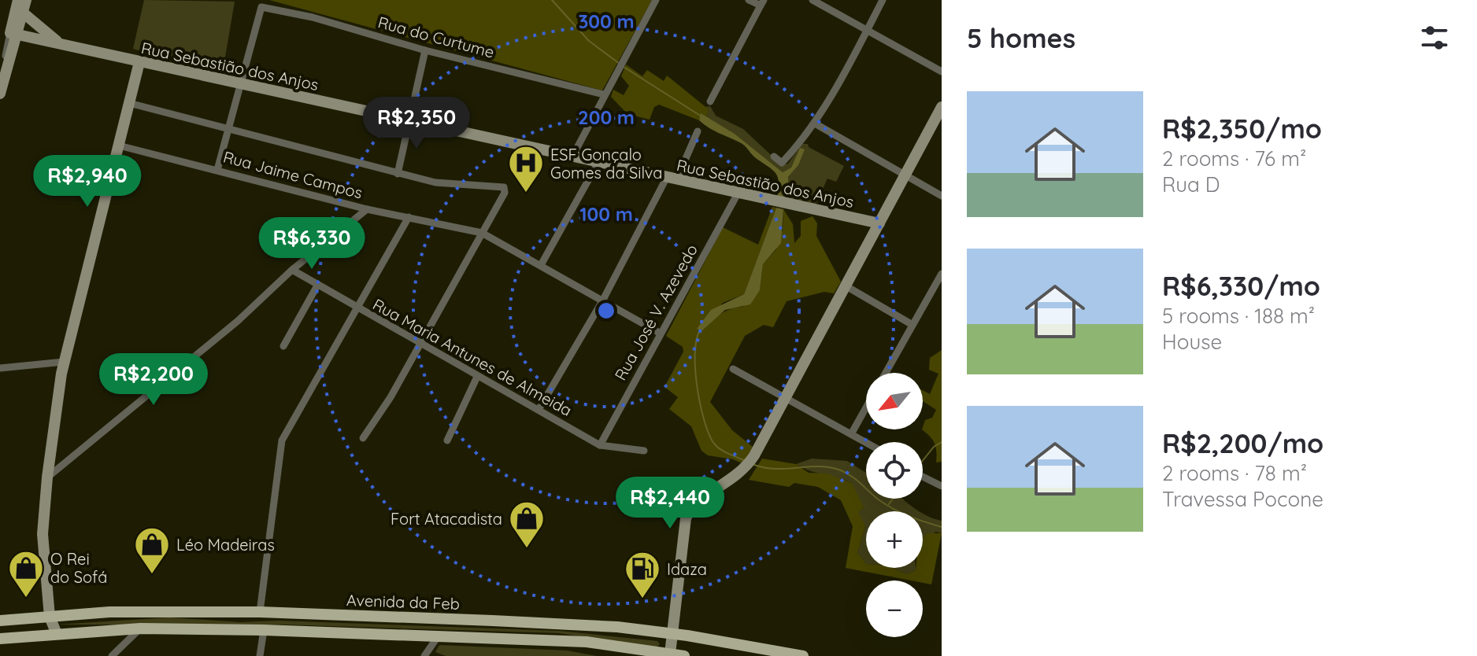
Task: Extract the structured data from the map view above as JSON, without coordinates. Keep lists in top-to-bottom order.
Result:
{
  "streets": {
    "main road": ["Avenida da Feb"],
    "street": [
      "Rua do Curtume",
      "Rua Sebastião dos Anjos",
      "Rua Jaime Campos",
      "Rua José V. Azevedo",
      "Rua Maria Antunes de Almeida"
    ]
  },
  "crossings": [
    ["Rua do Curtume", "Rua Sebastião dos Anjos"],
    ["Rua Sebastião dos Anjos", "Rua José V. Azevedo"],
    ["Rua Jaime Campos", "Rua José V. Azevedo"],
    ["Rua José V. Azevedo", "Rua Maria Antunes de Almeida"]
  ],
  "places": {
    "hospital": ["ESF Gonçalo Gomes da Silva"],
    "shop": ["Fort Atacadista", "Léo Madeiras", "O Rei do Sofá"],
    "fuel station": ["Idaza"]
  },
  "north": "bottom left",
  "page": {
    "heading": "5 homes",
    "list": [
      {
        "name": "R$2,350/mo",
        "note": "2 rooms · 76 m² · Rua D"
      },
      {
        "name": "R$6,330/mo",
        "note": "5 rooms · 188 m² · House"
      },
      {
        "name": "R$2,200/mo",
        "note": "2 rooms · 78 m² · Travessa Pocone"
      }
    ],
    "price": [
      "R$2,350",
      "R$2,940",
      "R$6,330",
      "R$2,200",
      "R$2,440"
    ],
    "map_buttons": ["+", "−"]
  },
  "rings": ["300 m", "200 m", "100 m"]
}
